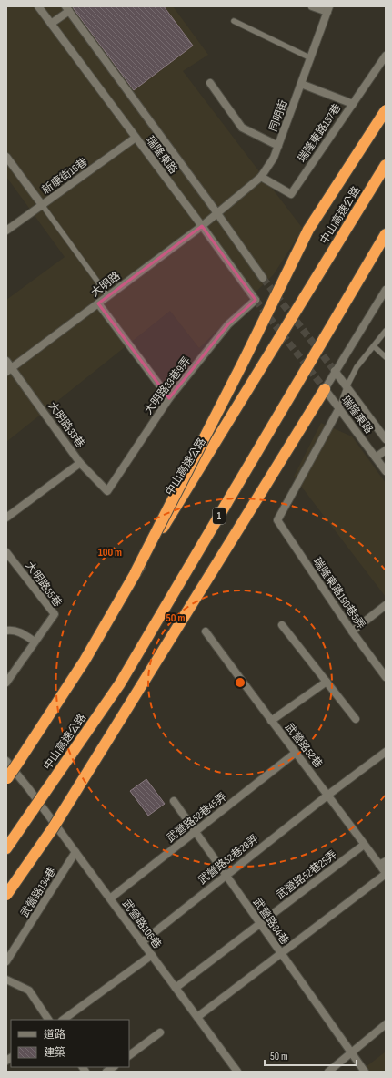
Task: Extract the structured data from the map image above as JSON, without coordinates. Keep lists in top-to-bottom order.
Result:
{
  "streets": {
    "highway": ["中山高速公路", "1"],
    "street": [
      "同明街",
      "瑞隆東路137巷",
      "瑞隆東路",
      "新康街16巷",
      "大明路",
      "大明路33巷9弄",
      "大明路33巷",
      "大明路55巷",
      "瑞隆東路190巷5弄",
      "武營路52巷",
      "武營路52巷45弄",
      "武營路52巷29弄",
      "武營路52巷25弄",
      "武營路134巷",
      "武營路84巷",
      "武營路106巷"
    ]
  },
  "crossings": [
    ["同明街", "瑞隆東路137巷"],
    ["同明街", "瑞隆東路"],
    ["同明街", "大明路"],
    ["瑞隆東路", "新康街16巷"],
    ["瑞隆東路", "大明路"],
    ["瑞隆東路", "大明路33巷9弄"],
    ["瑞隆東路", "瑞隆東路190巷5弄"],
    ["大明路", "大明路33巷"],
    ["大明路33巷9弄", "大明路33巷"],
    ["武營路52巷", "武營路52巷45弄"],
    ["武營路52巷", "武營路52巷29弄"],
    ["武營路52巷", "武營路52巷25弄"],
    ["武營路52巷45弄", "武營路84巷"],
    ["武營路52巷45弄", "武營路106巷"],
    ["武營路52巷29弄", "武營路84巷"],
    ["武營路52巷29弄", "武營路106巷"],
    ["武營路52巷25弄", "武營路84巷"],
    ["武營路52巷25弄", "武營路106巷"],
    ["武營路134巷", "武營路106巷"]
  ],
  "legend": ["道路", "建築"],
  "scale_bar": "50 m",
  "rings": ["100 m", "50 m"]
}
